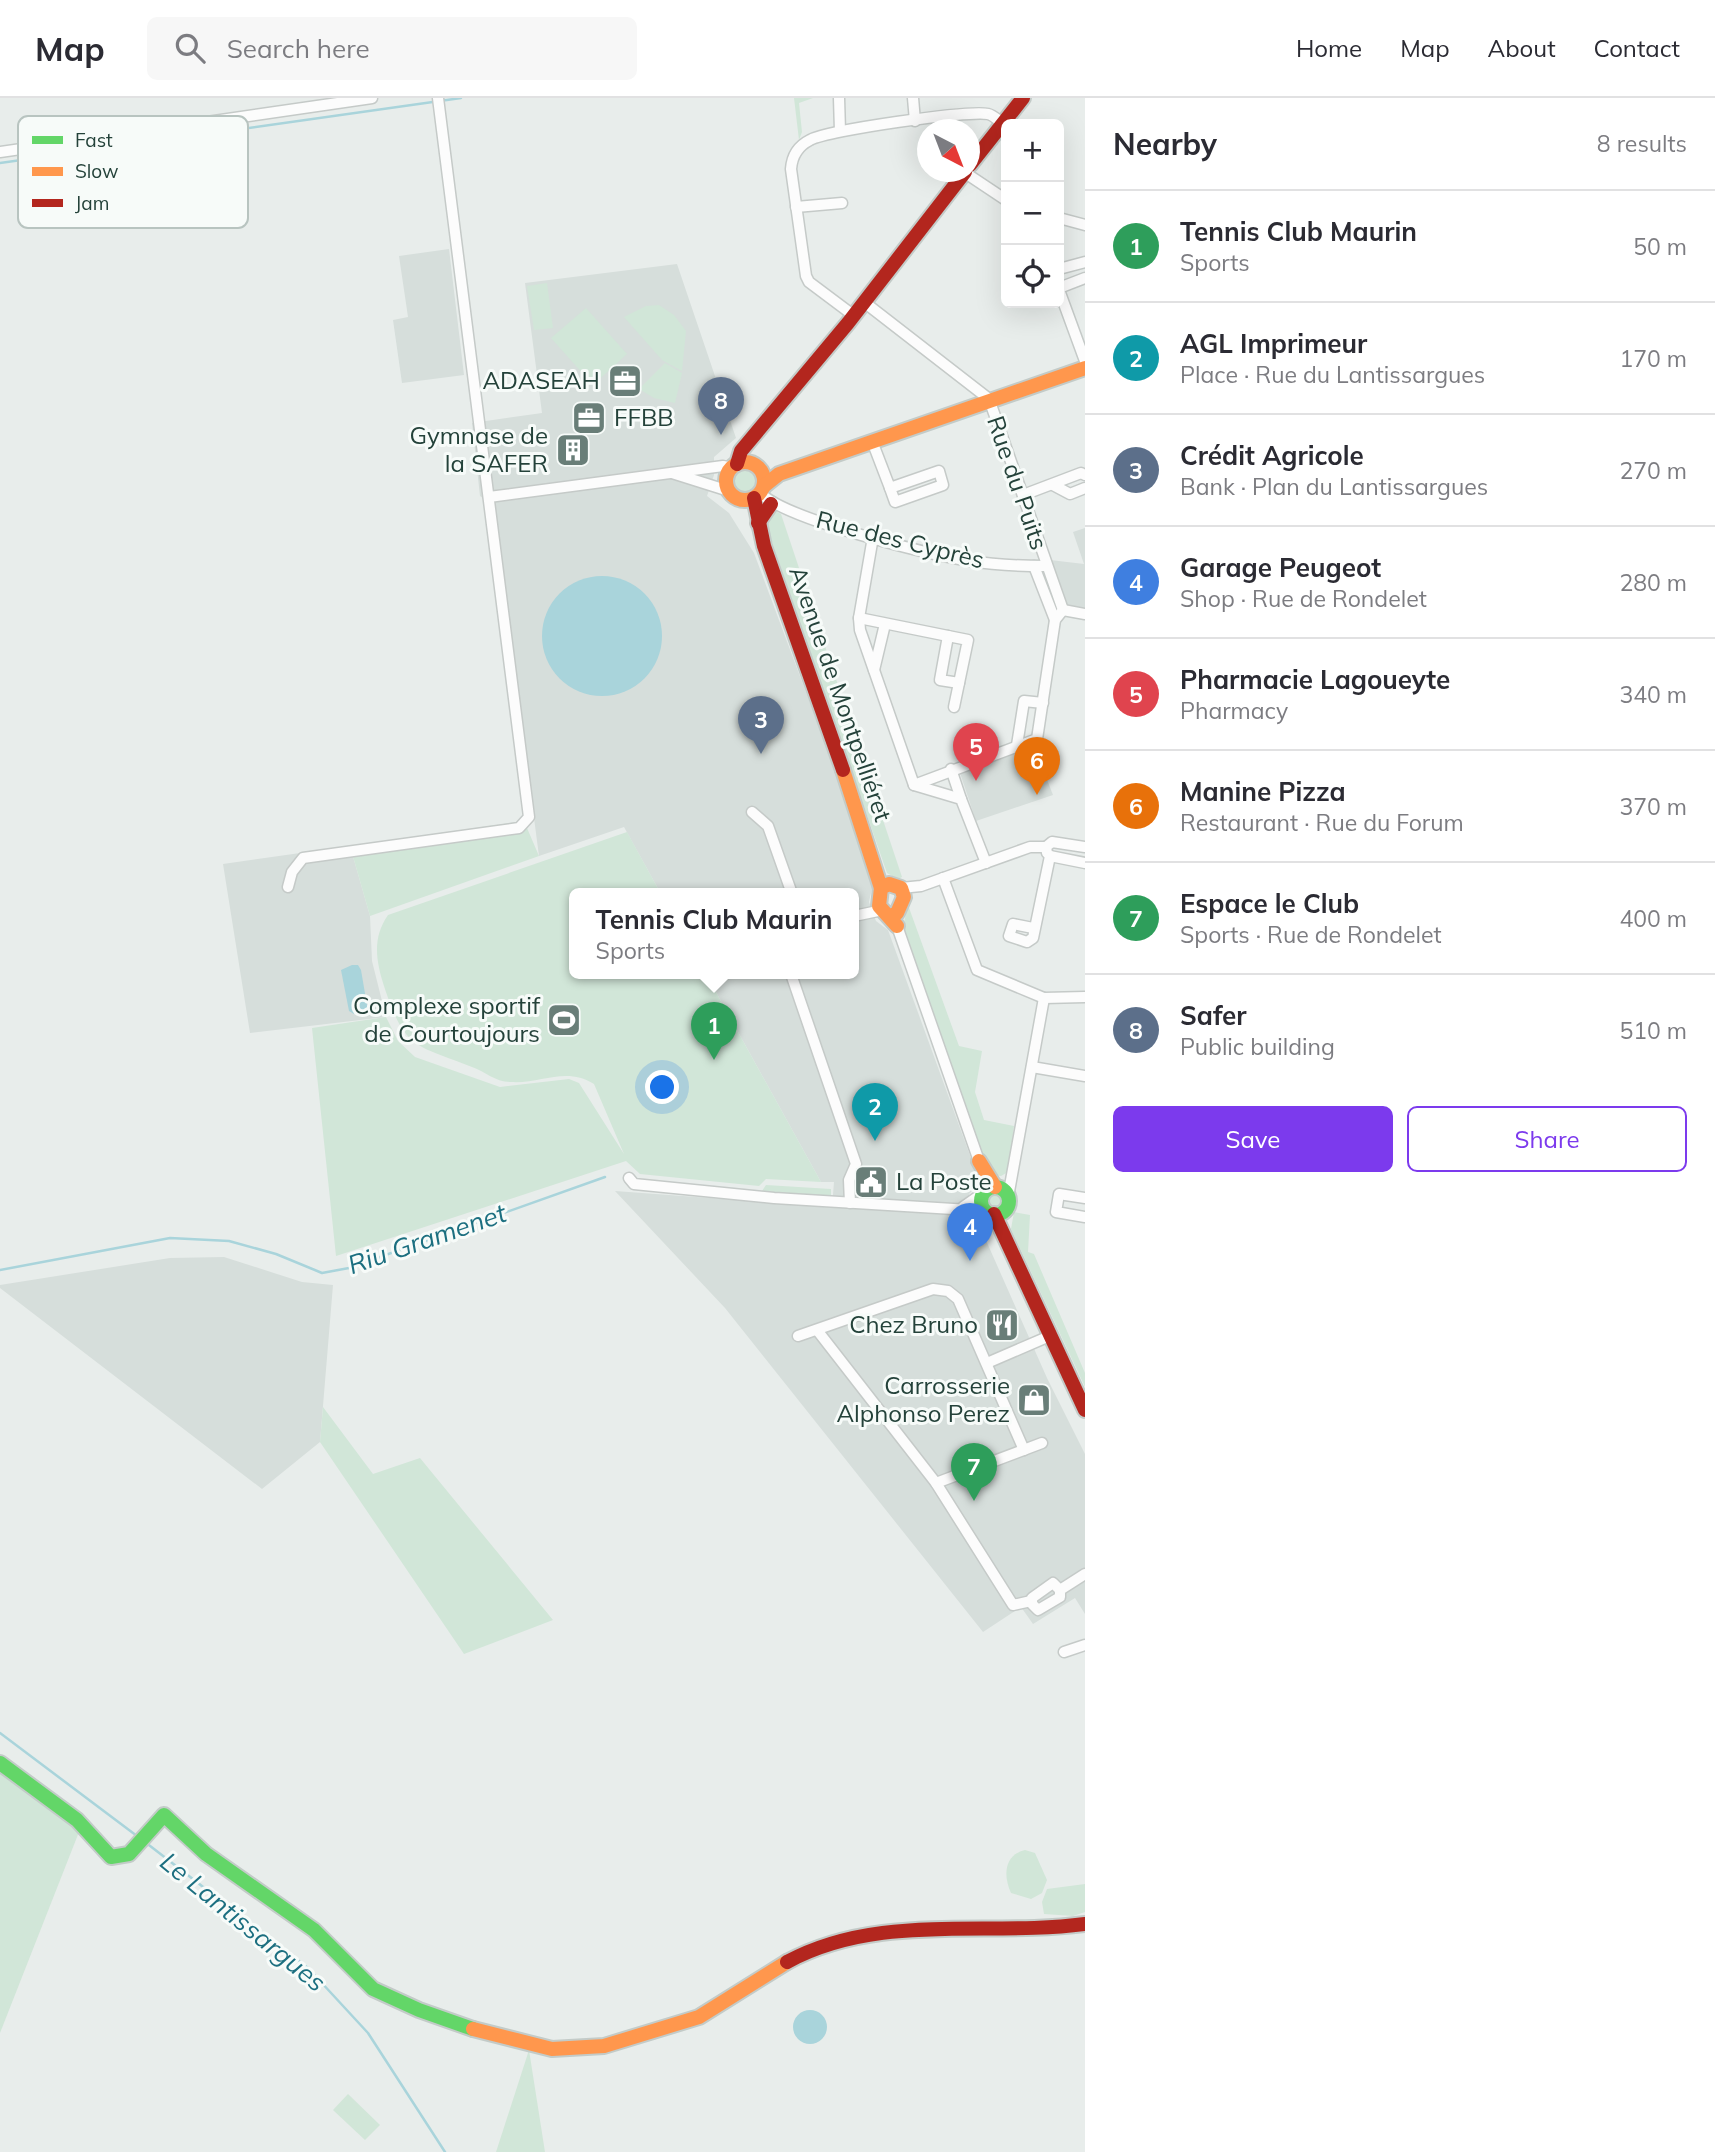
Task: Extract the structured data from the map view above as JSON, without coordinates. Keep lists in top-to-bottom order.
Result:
{
  "streets": {
    "street": ["Rue du Puits", "Rue des Cyprès", "Avenue de Montpelliéret"]
  },
  "crossings": [
    ["Rue du Puits", "Rue des Cyprès"],
    ["Rue des Cyprès", "Avenue de Montpelliéret"]
  ],
  "water": ["Riu Gramenet", "Le Lantissargues"],
  "places": {
    "office": ["ADASEAH", "FFBB"],
    "building": ["Gymnase de la SAFER"],
    "sports": ["Complexe sportif de Courtoujours"],
    "public building": ["La Poste"],
    "restaurant": ["Chez Bruno"],
    "shop": ["Carrosserie Alphonso Perez"]
  },
  "legend": ["Fast", "Slow", "Jam"],
  "north": "bottom right",
  "page": {
    "header": "Map",
    "search": "Search here",
    "nav": [
      "Home",
      "Map",
      "About",
      "Contact"
    ],
    "heading": ["Nearby", "8 results"],
    "map_buttons": ["+", "−"],
    "list": [
      {
        "mark": "1",
        "name": "Tennis Club Maurin",
        "note": "Sports",
        "value": "50 m"
      },
      {
        "mark": "2",
        "name": "AGL Imprimeur",
        "note": "Place · Rue du Lantissargues",
        "value": "170 m"
      },
      {
        "mark": "3",
        "name": "Crédit Agricole",
        "note": "Bank · Plan du Lantissargues",
        "value": "270 m"
      },
      {
        "mark": "4",
        "name": "Garage Peugeot",
        "note": "Shop · Rue de Rondelet",
        "value": "280 m"
      },
      {
        "mark": "5",
        "name": "Pharmacie Lagoueyte",
        "note": "Pharmacy",
        "value": "340 m"
      },
      {
        "mark": "6",
        "name": "Manine Pizza",
        "note": "Restaurant · Rue du Forum",
        "value": "370 m"
      },
      {
        "mark": "7",
        "name": "Espace le Club",
        "note": "Sports · Rue de Rondelet",
        "value": "400 m"
      },
      {
        "mark": "8",
        "name": "Safer",
        "note": "Public building",
        "value": "510 m"
      }
    ],
    "pins": [
      "8",
      "3",
      "5",
      "6",
      "1",
      "2",
      "4",
      "7"
    ],
    "popup": ["Tennis Club Maurin", "Sports"],
    "buttons": ["Save", "Share"]
  }
}
